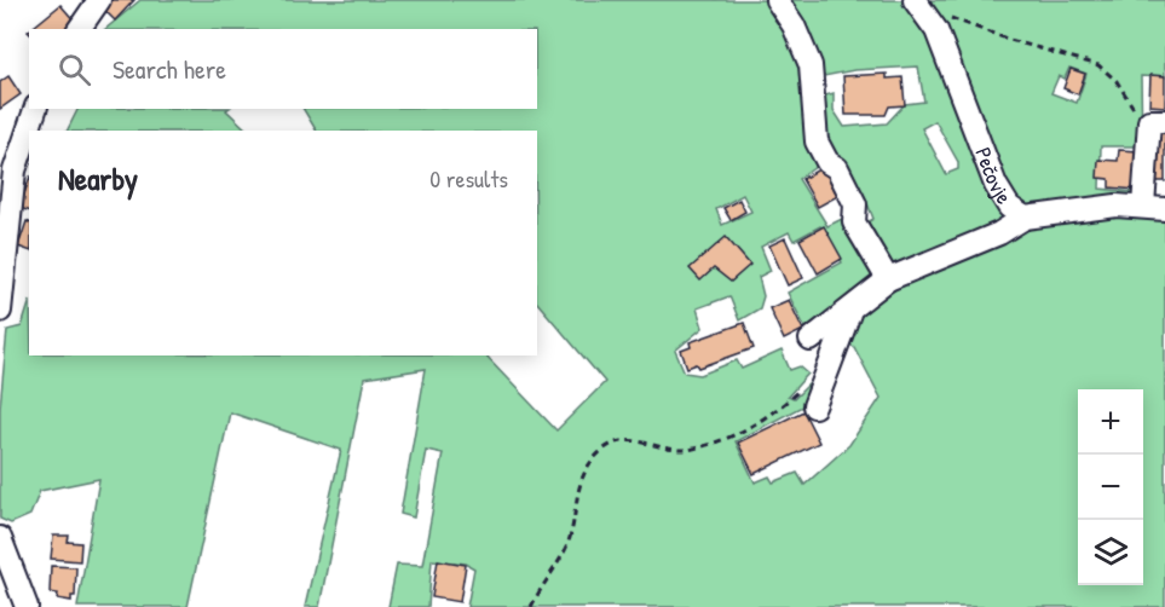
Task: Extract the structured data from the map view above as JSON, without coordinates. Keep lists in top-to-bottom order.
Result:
{
  "streets": {
    "street": ["Pečovje"]
  },
  "page": {
    "search": "Search here",
    "heading": ["Nearby", "0 results"],
    "map_buttons": ["+", "−"]
  }
}
